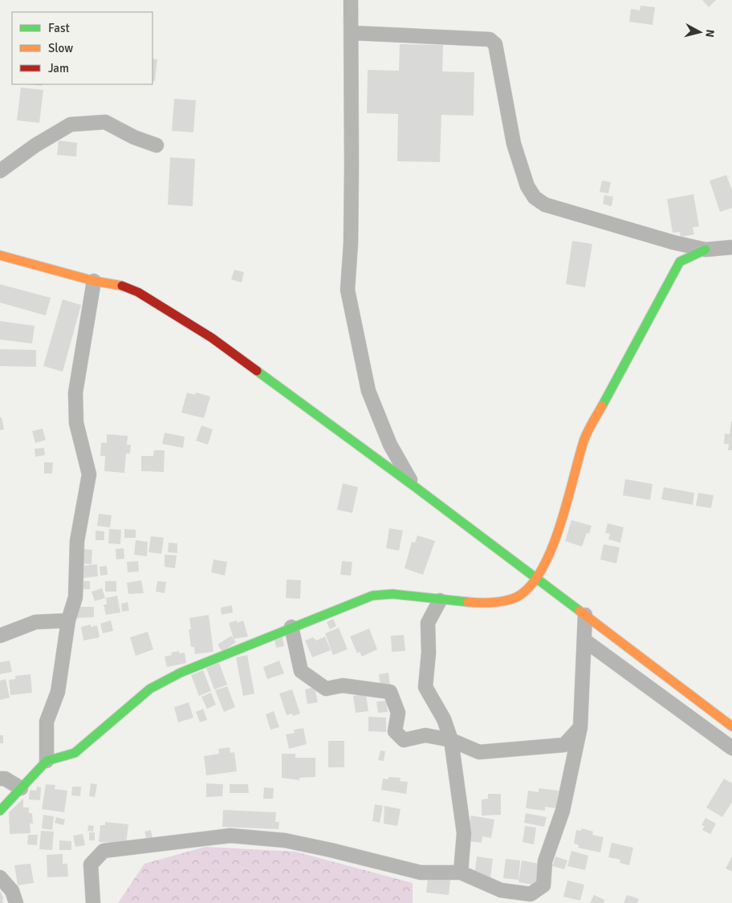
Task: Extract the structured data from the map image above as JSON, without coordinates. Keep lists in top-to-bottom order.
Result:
{
  "legend": ["Fast", "Slow", "Jam"],
  "north": "right"
}
